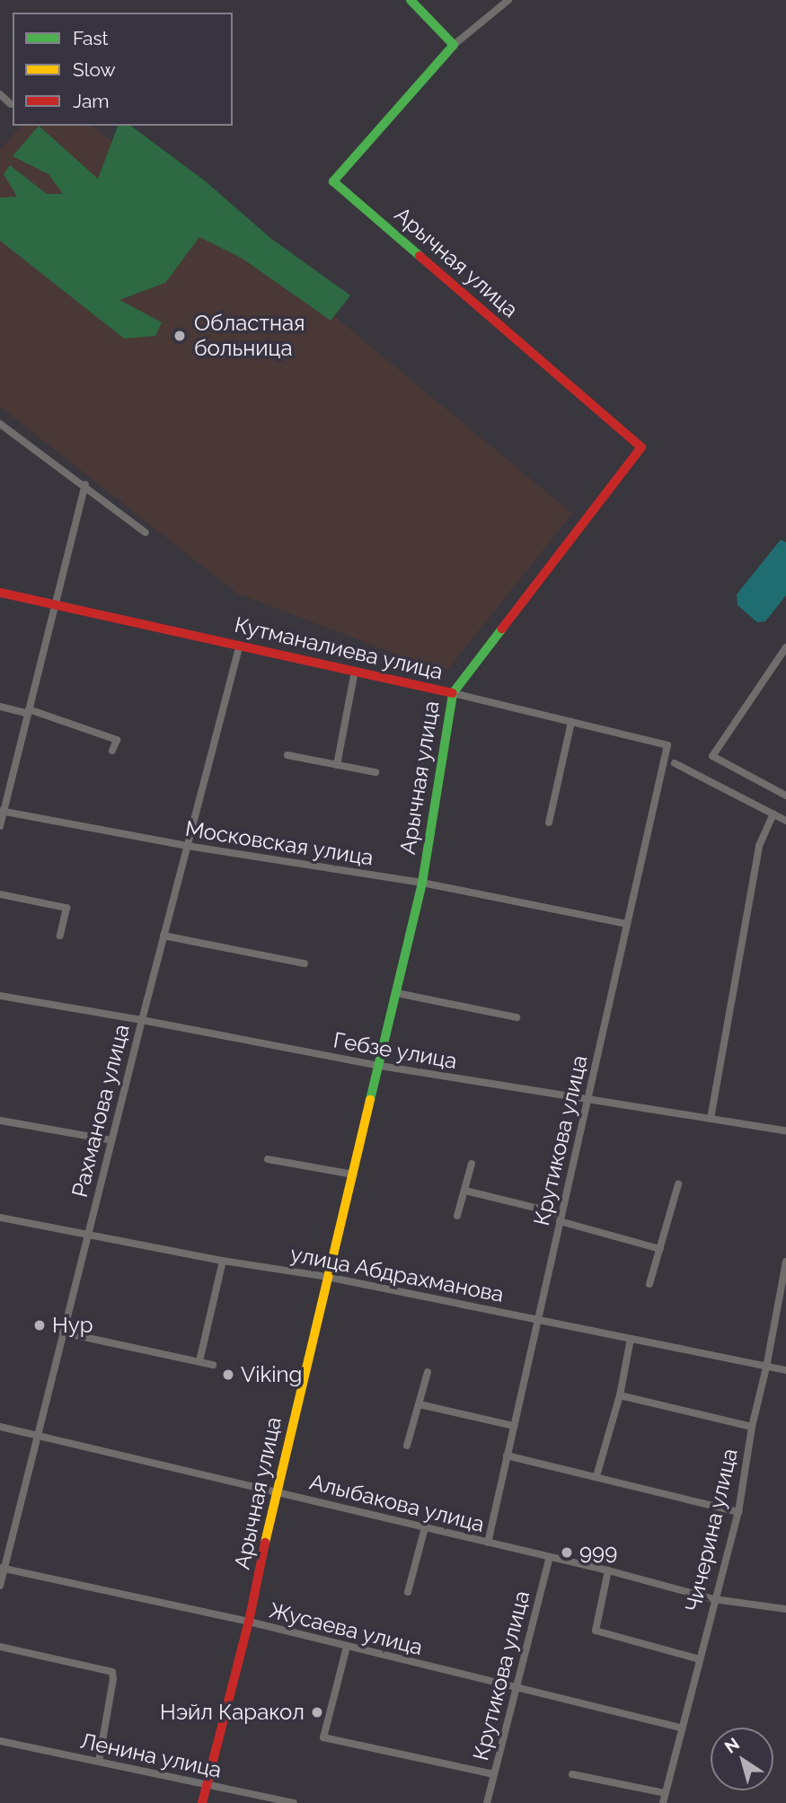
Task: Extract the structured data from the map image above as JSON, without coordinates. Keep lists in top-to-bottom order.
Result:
{
  "streets": {
    "street": [
      "Арычная улица",
      "Кутманалиева улица",
      "Московская улица",
      "Гебзе улица",
      "Рахманова улица",
      "Крутикова улица",
      "улица Абдрахманова",
      "Алыбакова улица",
      "Чичерина улица",
      "Жусаева улица",
      "Ленина улица"
    ]
  },
  "crossings": [
    ["Арычная улица", "Кутманалиева улица"],
    ["Арычная улица", "Московская улица"],
    ["Арычная улица", "Гебзе улица"],
    ["Арычная улица", "улица Абдрахманова"],
    ["Арычная улица", "Алыбакова улица"],
    ["Арычная улица", "Жусаева улица"],
    ["Арычная улица", "Ленина улица"],
    ["Кутманалиева улица", "Рахманова улица"],
    ["Кутманалиева улица", "Крутикова улица"],
    ["Московская улица", "Рахманова улица"],
    ["Московская улица", "Крутикова улица"],
    ["Гебзе улица", "Рахманова улица"],
    ["Гебзе улица", "Крутикова улица"],
    ["Рахманова улица", "улица Абдрахманова"],
    ["Рахманова улица", "Алыбакова улица"],
    ["Рахманова улица", "Жусаева улица"],
    ["Крутикова улица", "улица Абдрахманова"],
    ["Крутикова улица", "Алыбакова улица"],
    ["Крутикова улица", "Жусаева улица"],
    ["улица Абдрахманова", "Чичерина улица"],
    ["Алыбакова улица", "Чичерина улица"],
    ["Чичерина улица", "Жусаева улица"]
  ],
  "places": [
    "Областная больница",
    "Нур",
    "Viking",
    "999",
    "Нэйл Каракол"
  ],
  "legend": ["Fast", "Slow", "Jam"],
  "north": "top left"
}
